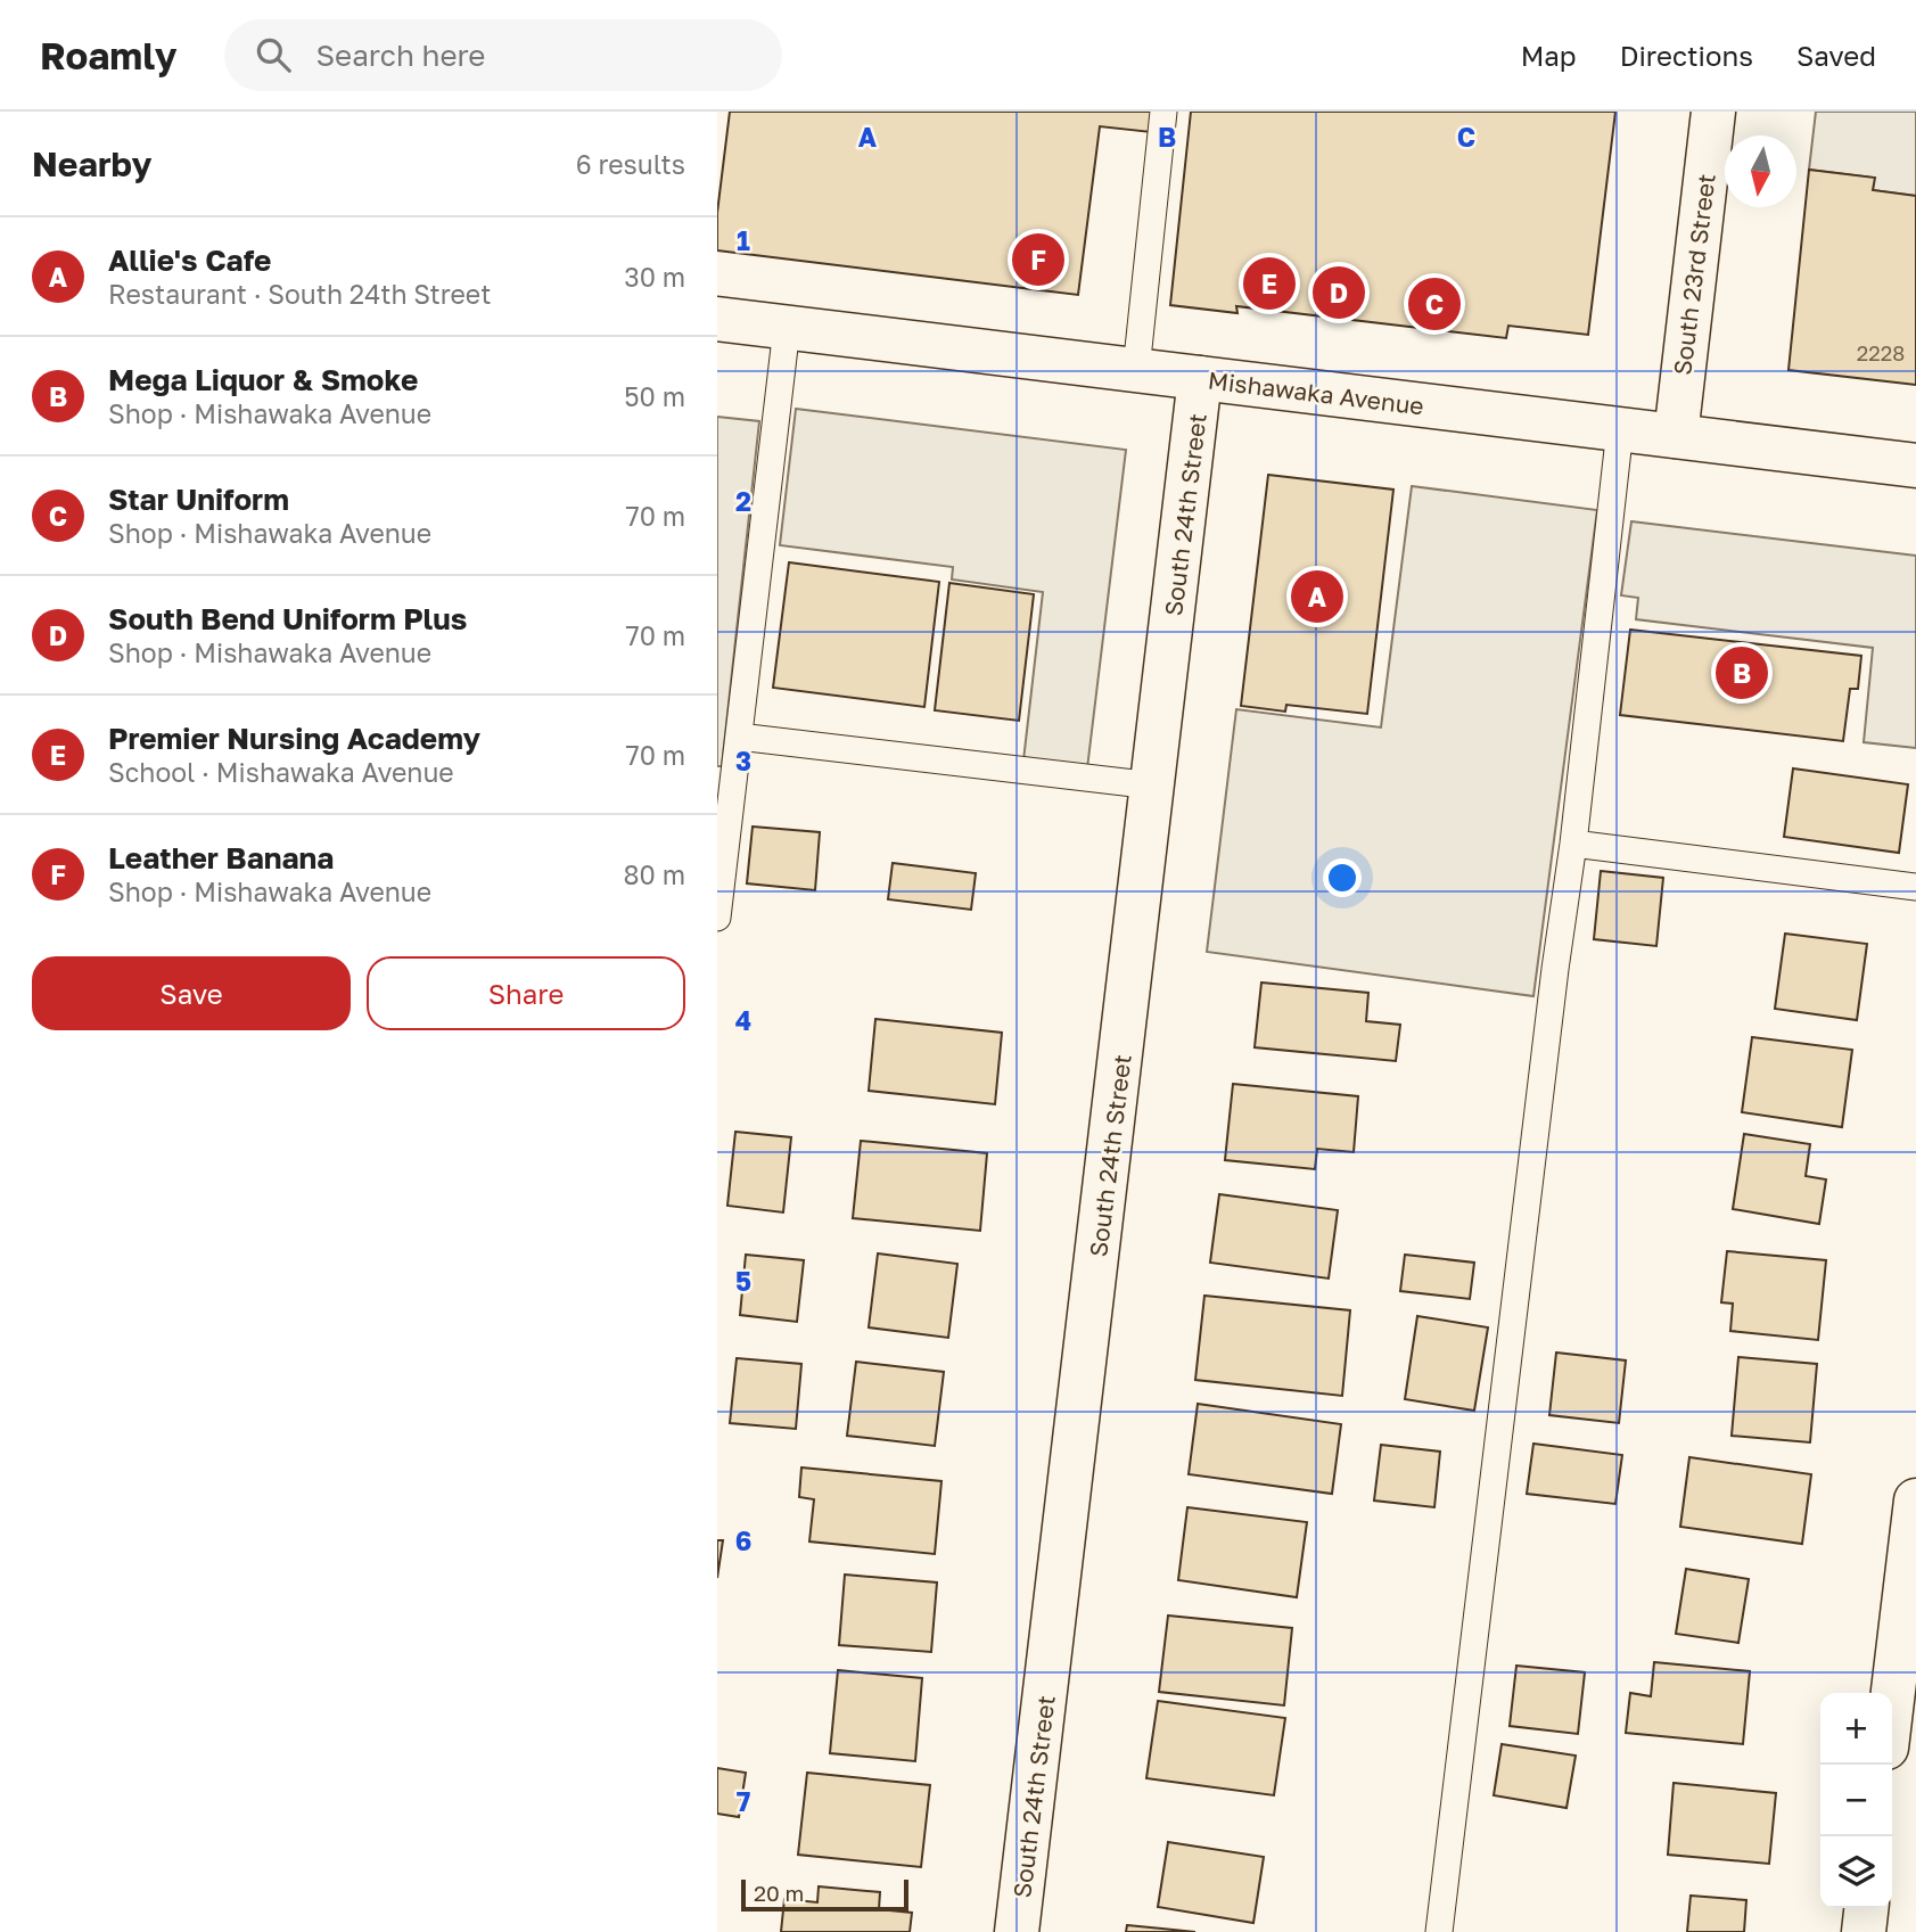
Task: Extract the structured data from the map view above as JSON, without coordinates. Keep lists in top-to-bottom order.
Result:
{
  "streets": {
    "street": ["South 23rd Street", "Mishawaka Avenue", "South 24th Street"]
  },
  "crossings": [
    ["South 23rd Street", "Mishawaka Avenue"],
    ["Mishawaka Avenue", "South 24th Street"]
  ],
  "house_numbers": ["2228"],
  "scale_bar": "20 m",
  "north": "bottom",
  "page": {
    "header": "Roamly",
    "search": "Search here",
    "nav": ["Map", "Directions", "Saved"],
    "heading": ["Nearby", "6 results"],
    "list": [
      {
        "mark": "A",
        "name": "Allie's Cafe",
        "note": "Restaurant · South 24th Street",
        "value": "30 m"
      },
      {
        "mark": "B",
        "name": "Mega Liquor & Smoke",
        "note": "Shop · Mishawaka Avenue",
        "value": "50 m"
      },
      {
        "mark": "C",
        "name": "Star Uniform",
        "note": "Shop · Mishawaka Avenue",
        "value": "70 m"
      },
      {
        "mark": "D",
        "name": "South Bend Uniform Plus",
        "note": "Shop · Mishawaka Avenue",
        "value": "70 m"
      },
      {
        "mark": "E",
        "name": "Premier Nursing Academy",
        "note": "School · Mishawaka Avenue",
        "value": "70 m"
      },
      {
        "mark": "F",
        "name": "Leather Banana",
        "note": "Shop · Mishawaka Avenue",
        "value": "80 m"
      }
    ],
    "pins": [
      "F",
      "E",
      "D",
      "C",
      "A",
      "B"
    ],
    "buttons": ["Save", "Share"],
    "map_buttons": ["+", "−"],
    "scale": "20 m"
  },
  "grid": {
    "columns": ["A", "B", "C"],
    "rows": [
      "1",
      "2",
      "3",
      "4",
      "5",
      "6",
      "7"
    ]
  }
}
